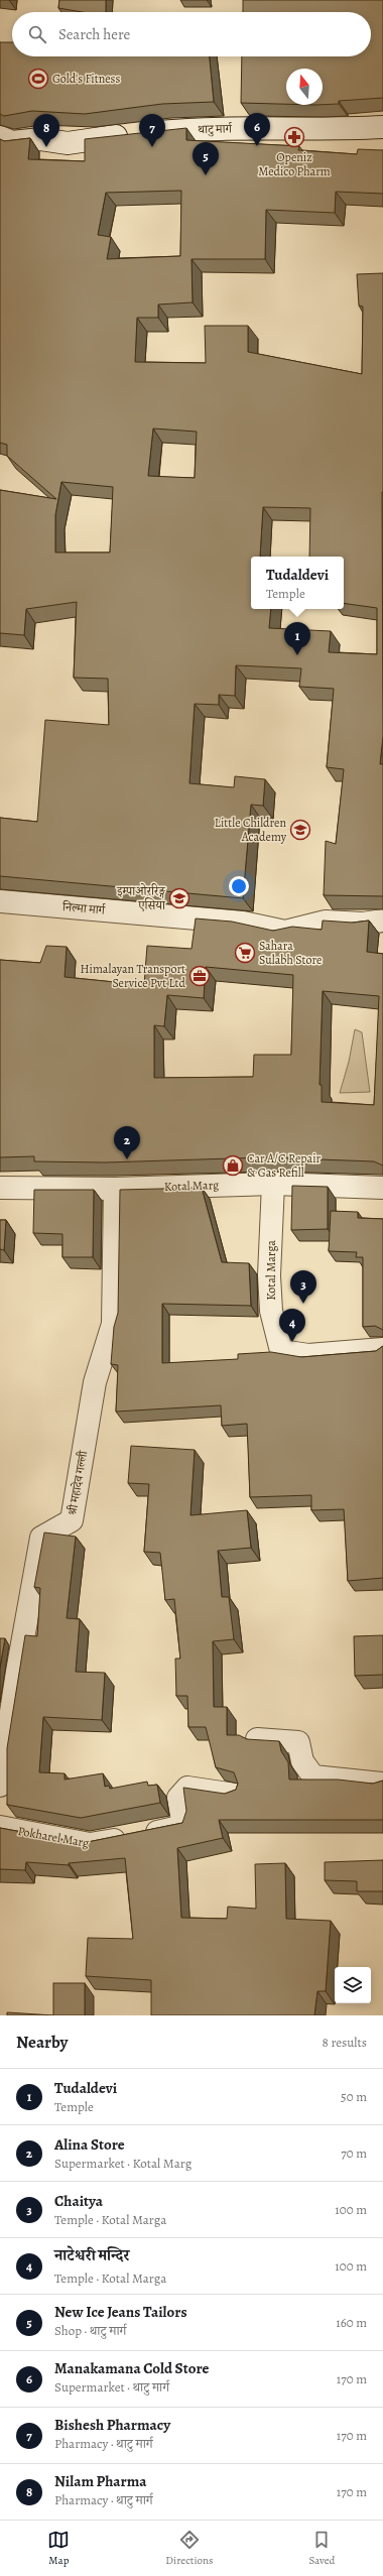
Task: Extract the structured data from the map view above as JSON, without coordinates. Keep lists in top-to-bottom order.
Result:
{
  "streets": {
    "street": [
      "थाटु मार्ग",
      "निल्मा मार्ग",
      "Kotal Marg",
      "Kotal Marga",
      "श्री महादेव गल्ली",
      "Pokharel Marg"
    ]
  },
  "crossings": [
    ["Kotal Marg", "Kotal Marga"],
    ["Kotal Marg", "श्री महादेव गल्ली"]
  ],
  "places": {
    "sports": ["Gold's Fitness"],
    "pharmacy": ["Openiz Medico Pharm"],
    "school or university": ["Little Children Academy", "इम्पाओररिङ्ग एसिया"],
    "supermarket": ["Sahara Sulabh Store"],
    "office": ["Himalayan Transport Service Pvt Ltd"],
    "shop": ["Car A/C Repair & Gas Refill"]
  },
  "north": "top",
  "page": {
    "search": "Search here",
    "pins": [
      "6",
      "7",
      "8",
      "5",
      "1",
      "2",
      "3",
      "4"
    ],
    "popup": ["Tudaldevi", "Temple"],
    "heading": ["Nearby", "8 results"],
    "list": [
      {
        "mark": "1",
        "name": "Tudaldevi",
        "note": "Temple",
        "value": "50 m"
      },
      {
        "mark": "2",
        "name": "Alina Store",
        "note": "Supermarket · Kotal Marg",
        "value": "70 m"
      },
      {
        "mark": "3",
        "name": "Chaitya",
        "note": "Temple · Kotal Marga",
        "value": "100 m"
      },
      {
        "mark": "4",
        "name": "नाटेश्वरी मन्दिर",
        "note": "Temple · Kotal Marga",
        "value": "100 m"
      },
      {
        "mark": "5",
        "name": "New Ice Jeans Tailors",
        "note": "Shop · थाटु मार्ग",
        "value": "160 m"
      },
      {
        "mark": "6",
        "name": "Manakamana Cold Store",
        "note": "Supermarket · थाटु मार्ग",
        "value": "170 m"
      },
      {
        "mark": "7",
        "name": "Bishesh Pharmacy",
        "note": "Pharmacy · थाटु मार्ग",
        "value": "170 m"
      },
      {
        "mark": "8",
        "name": "Nilam Pharma",
        "note": "Pharmacy · थाटु मार्ग",
        "value": "170 m"
      }
    ],
    "nav": ["Map", "Directions", "Saved"]
  }
}
